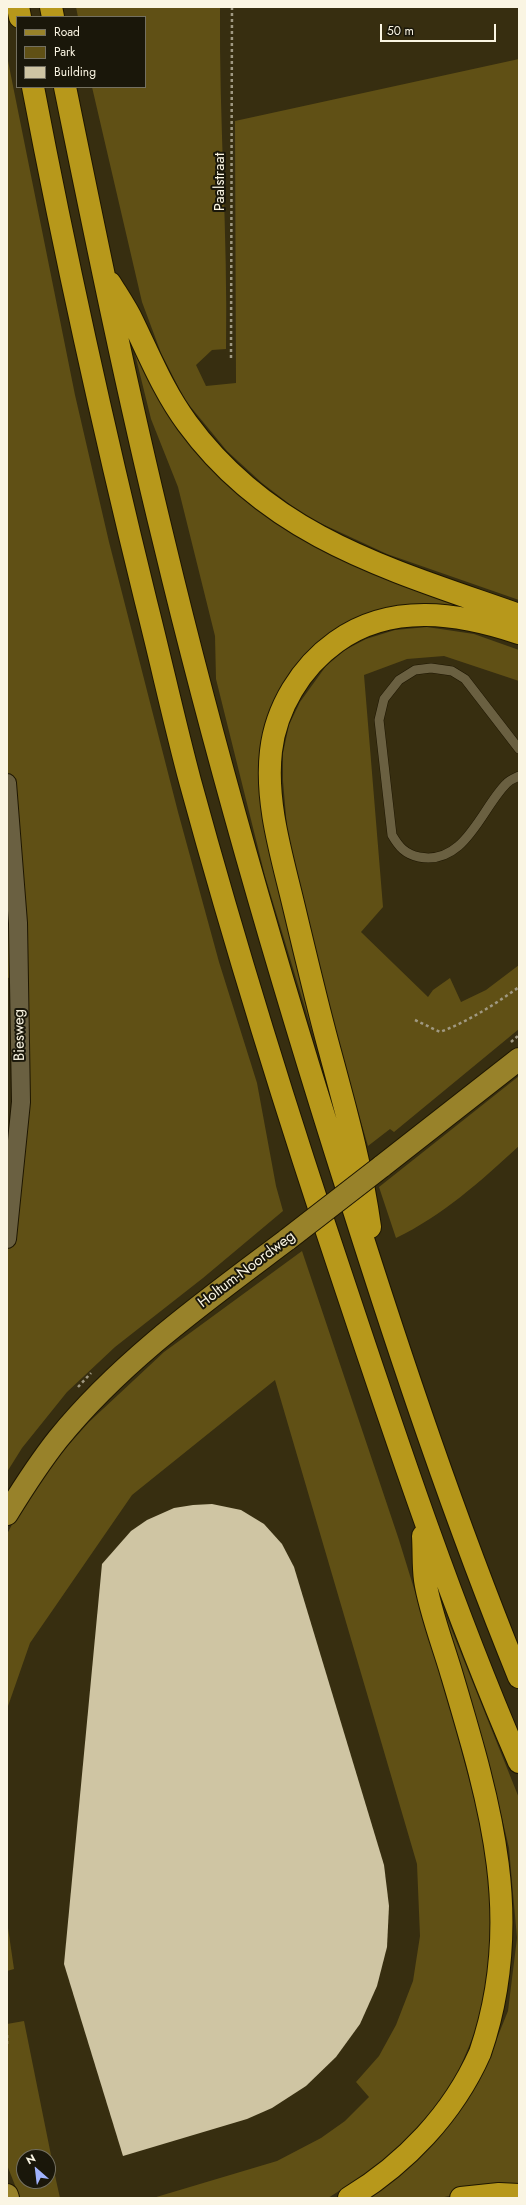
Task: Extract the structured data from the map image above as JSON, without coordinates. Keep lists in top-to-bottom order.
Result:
{
  "streets": {
    "main road": ["Holtum-Noordweg"],
    "street": ["Biesweg"],
    "path": ["Paalstraat"]
  },
  "legend": ["Road", "Park", "Building"],
  "scale_bar": "50 m",
  "north": "top left"
}
